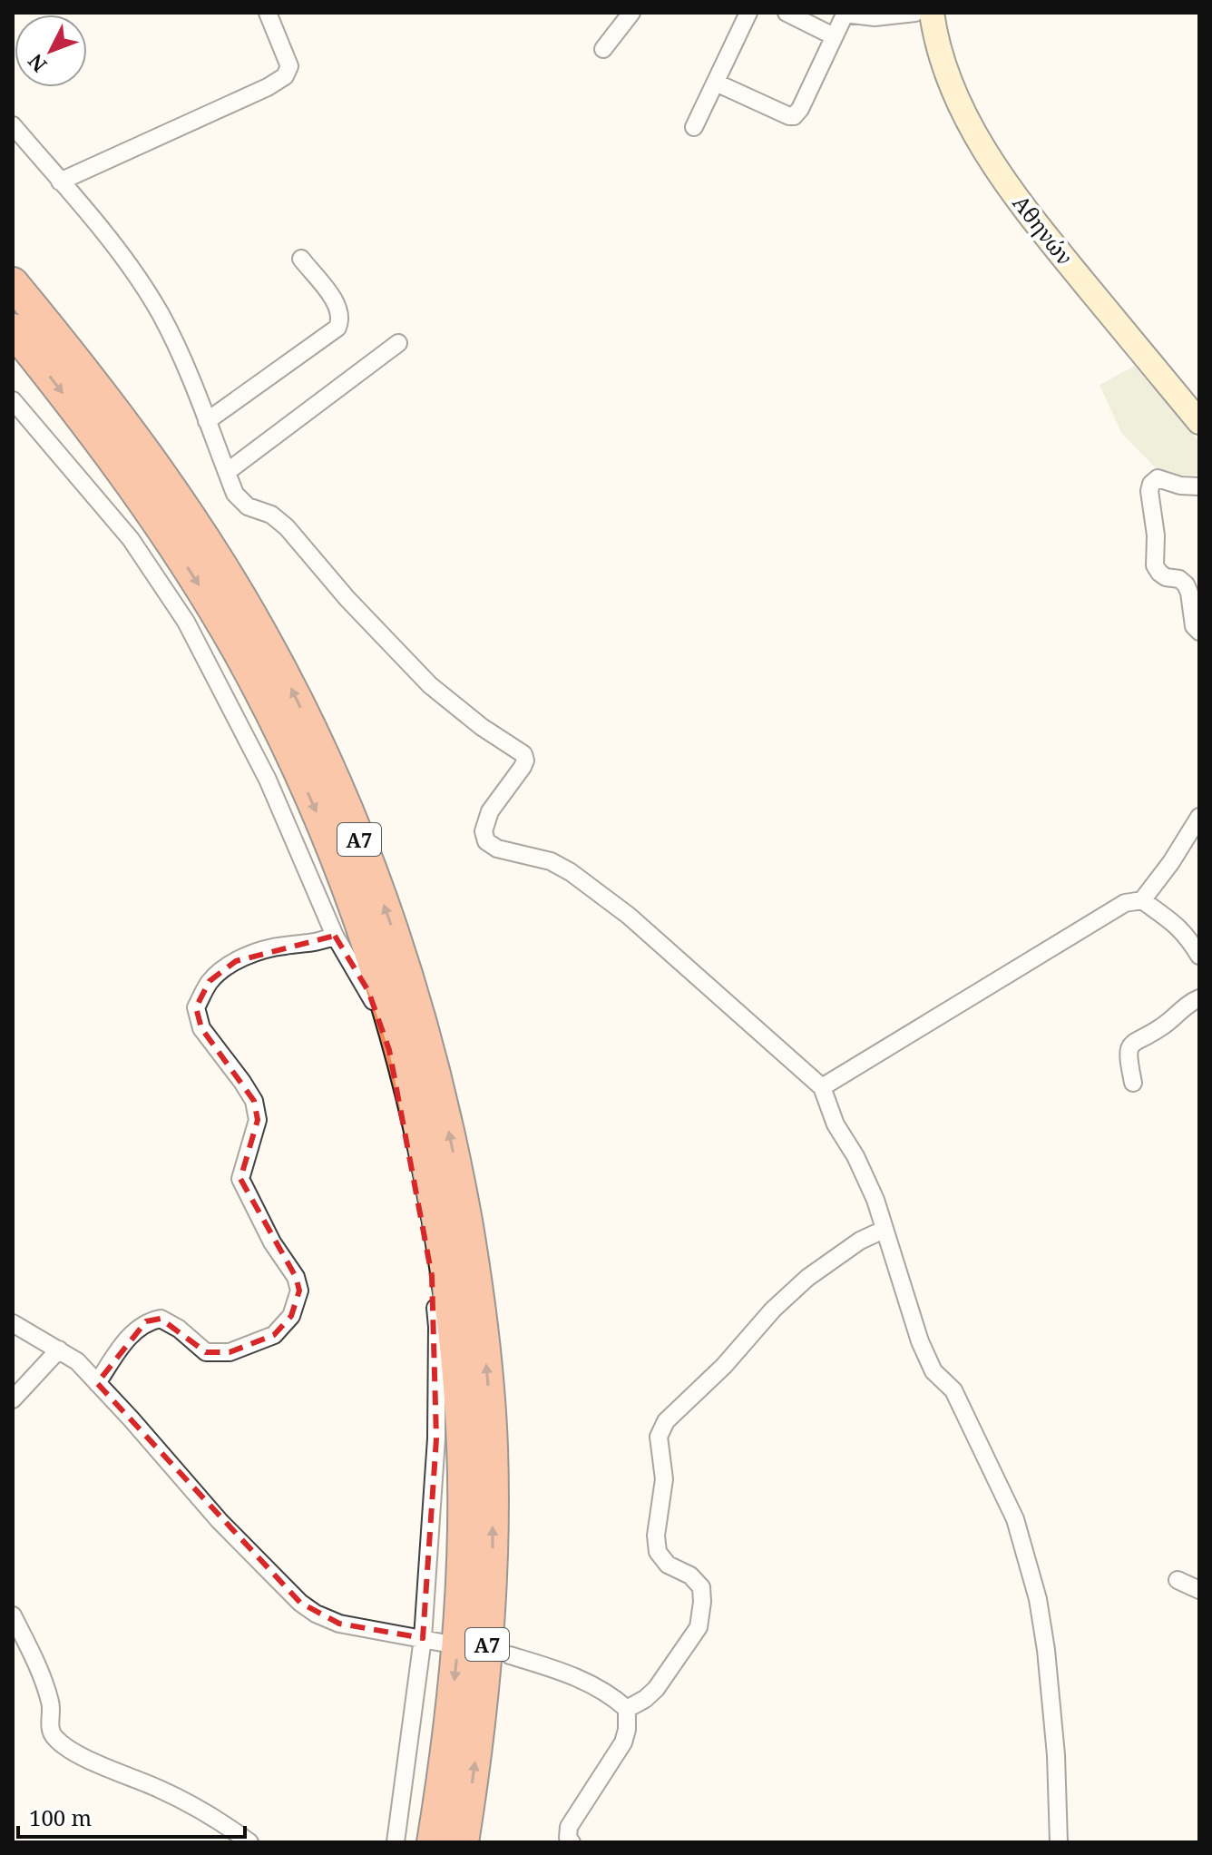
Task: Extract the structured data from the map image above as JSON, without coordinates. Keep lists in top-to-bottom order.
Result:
{
  "streets": {
    "highway": ["Α7"],
    "main road": ["Αθηνών"]
  },
  "scale_bar": "100 m",
  "north": "bottom left"
}
